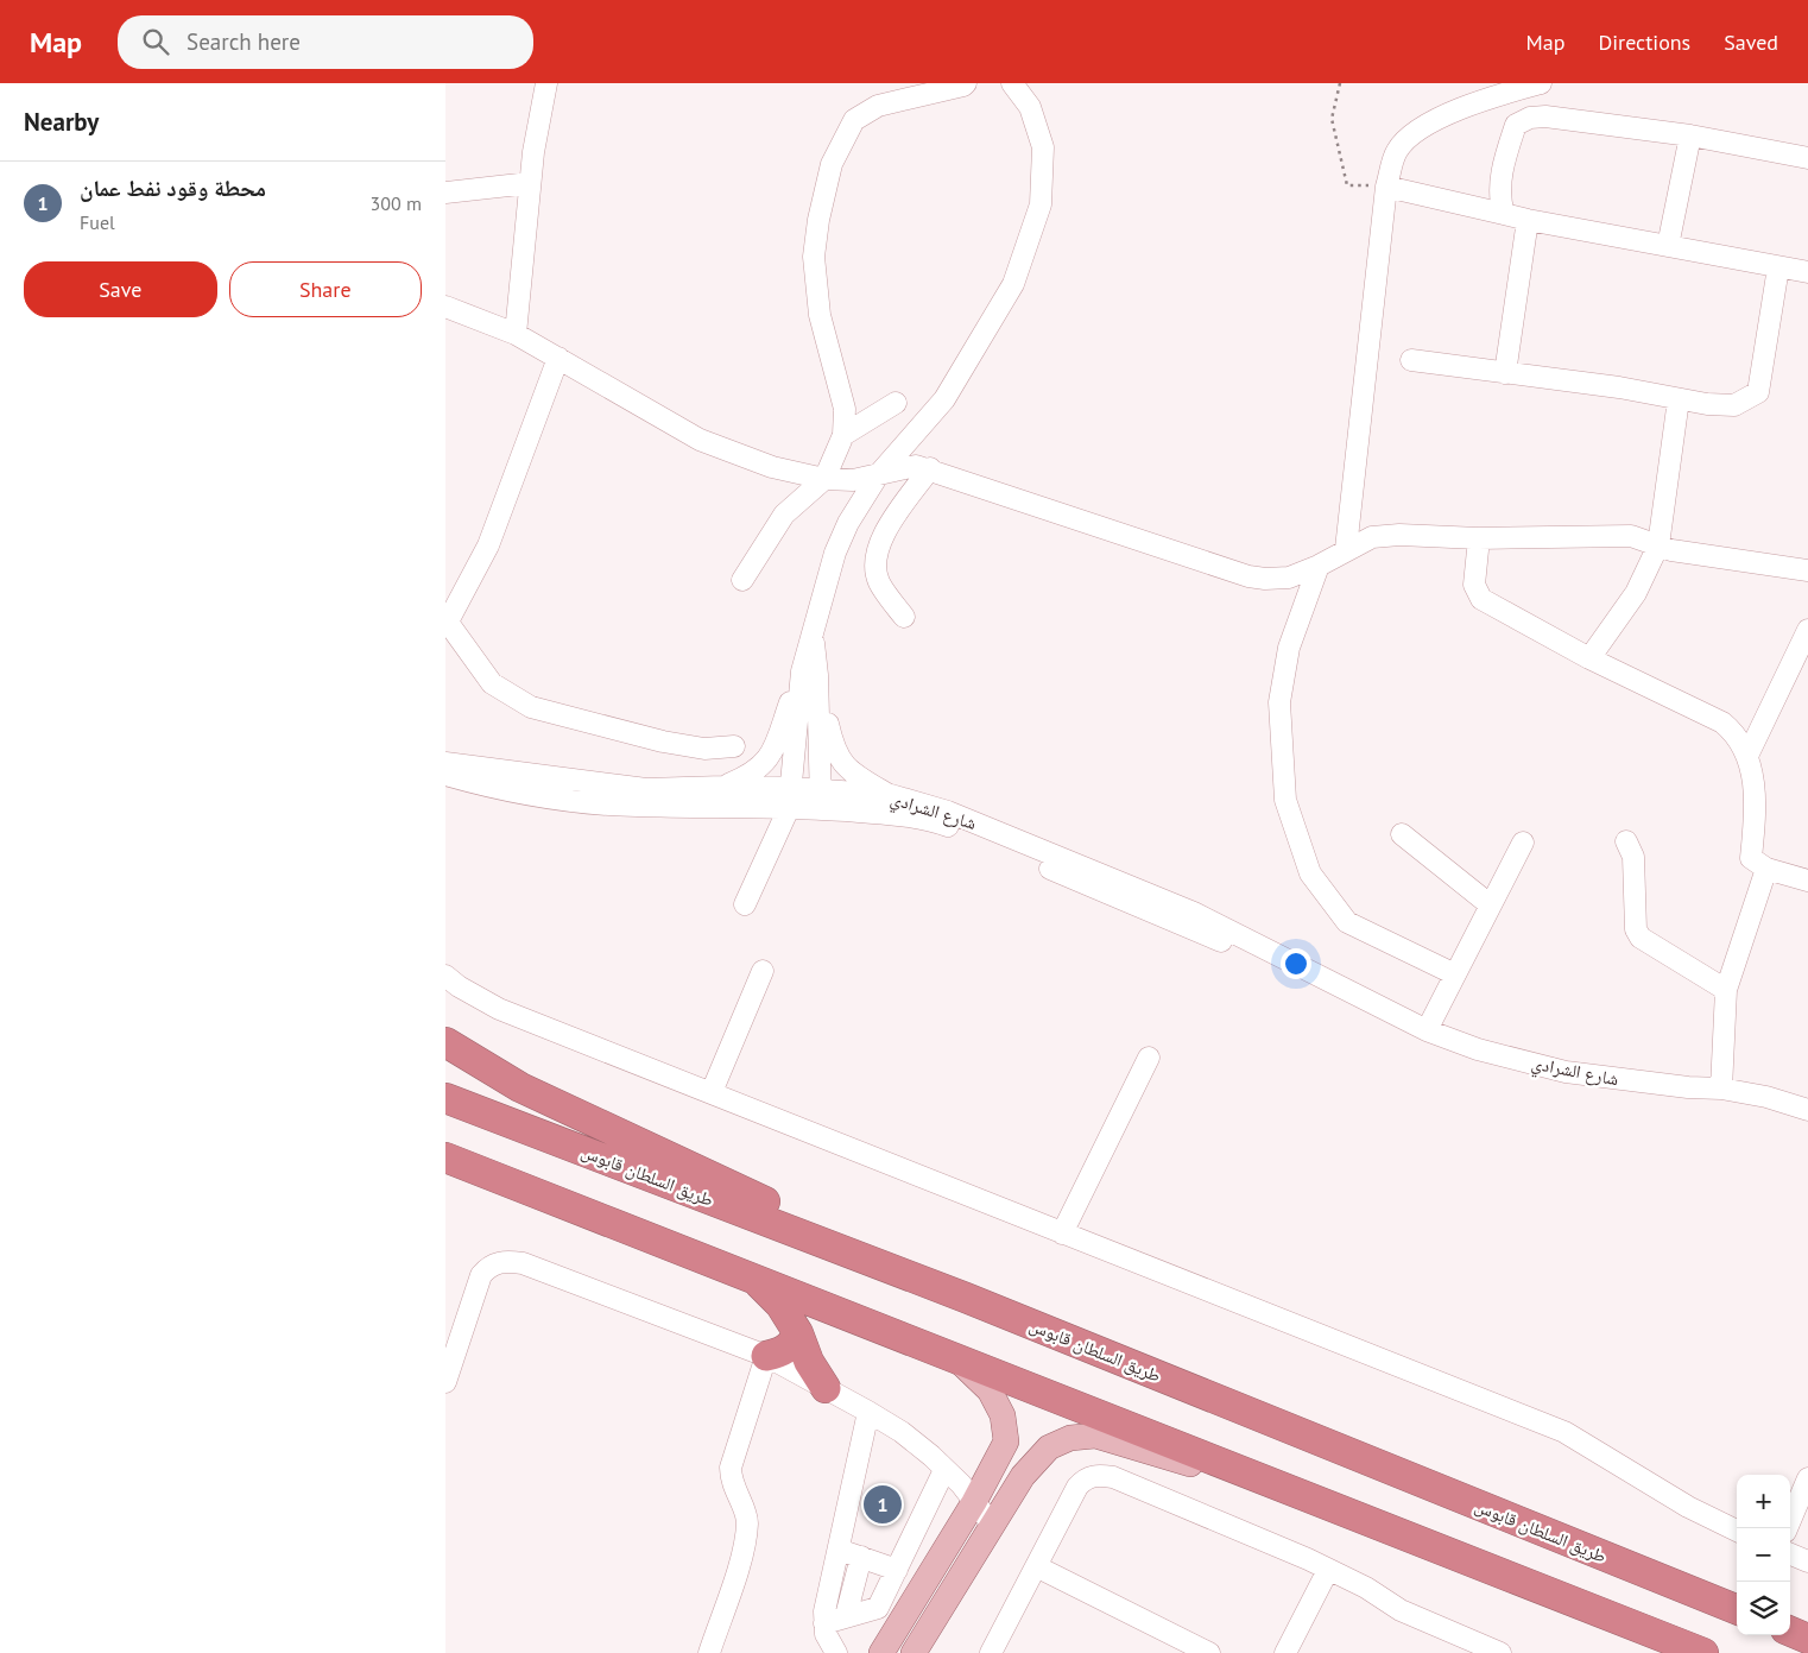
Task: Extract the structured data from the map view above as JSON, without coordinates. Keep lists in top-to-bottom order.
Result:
{
  "streets": {
    "highway": ["طريق السلطان قابوس"],
    "street": ["شارع الشرادي"]
  },
  "page": {
    "header": "Map",
    "search": "Search here",
    "nav": ["Map", "Directions", "Saved"],
    "heading": "Nearby",
    "list": [
      {
        "mark": "1",
        "name": "محطة وقود نفط عمان",
        "note": "Fuel",
        "value": "300 m"
      }
    ],
    "buttons": ["Save", "Share"],
    "map_buttons": ["+", "−"],
    "pins": "1"
  }
}
